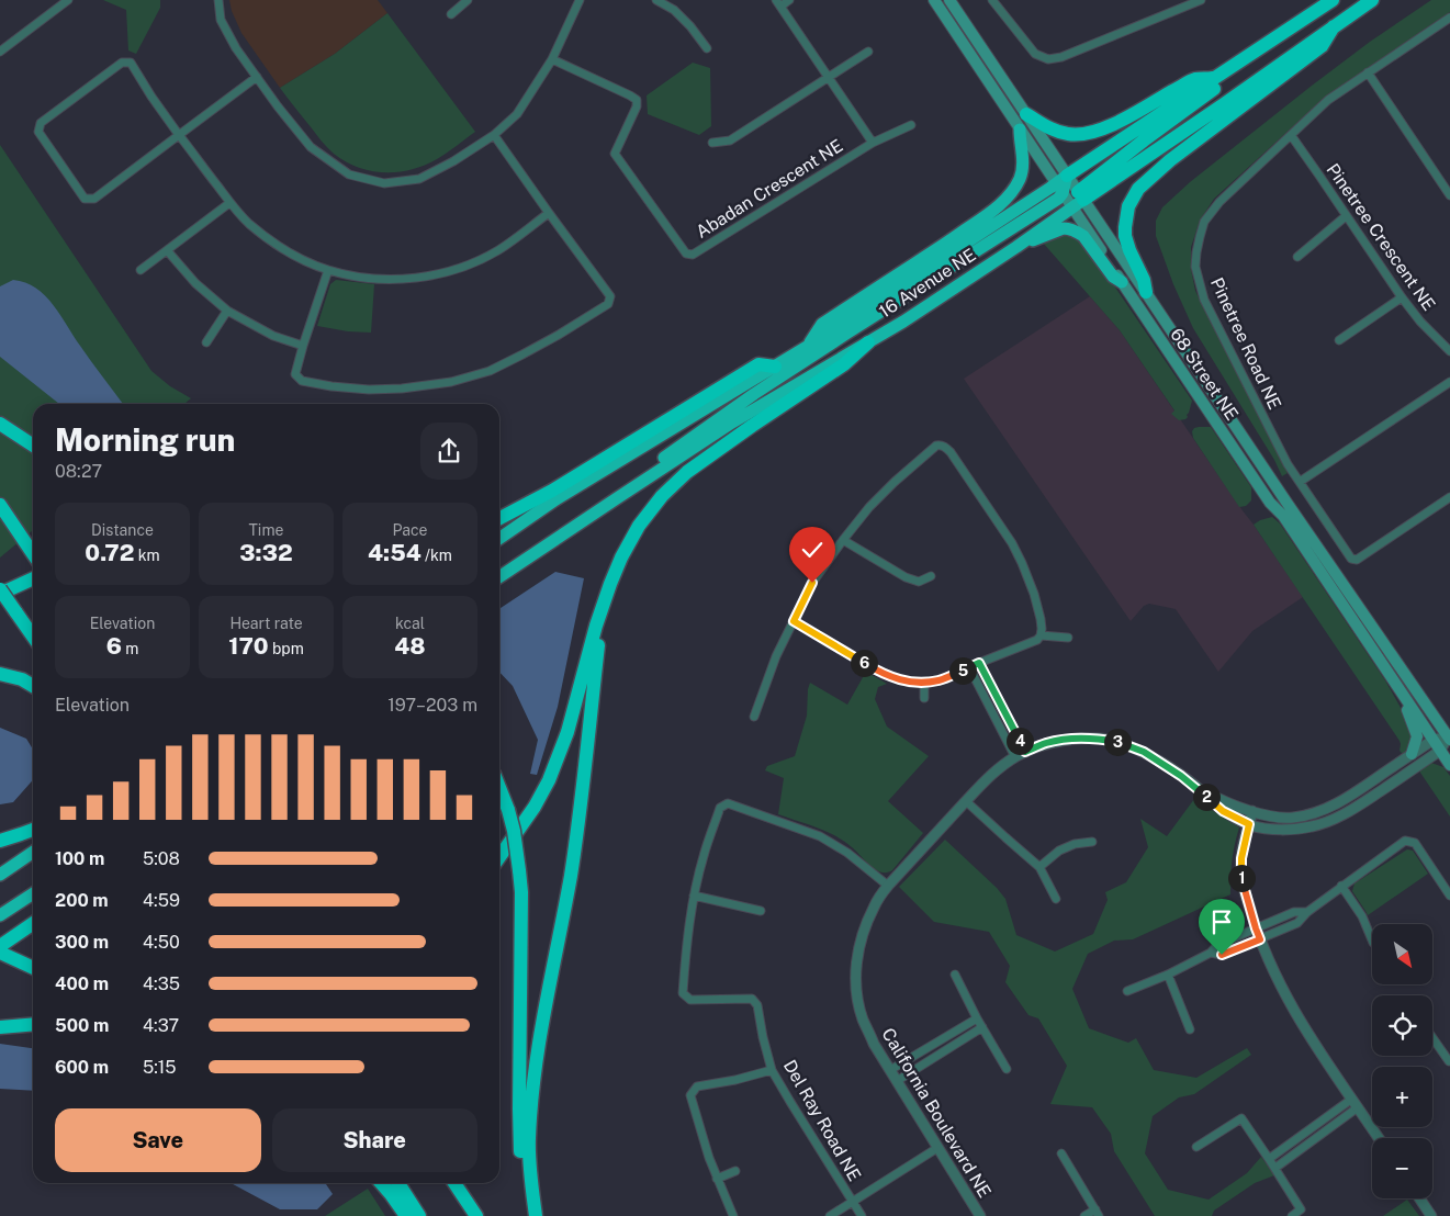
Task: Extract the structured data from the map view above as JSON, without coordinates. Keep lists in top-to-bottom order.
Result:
{
  "streets": {
    "highway": ["16 Avenue NE"],
    "main road": ["68 Street NE"],
    "street": [
      "Abadan Crescent NE",
      "Pinetree Crescent NE",
      "Pinetree Road NE",
      "California Boulevard NE",
      "Del Ray Road NE"
    ]
  },
  "crossings": [
    ["Pinetree Crescent NE", "Pinetree Road NE"],
    ["16 Avenue NE", "68 Street NE"],
    ["68 Street NE", "California Boulevard NE"],
    ["California Boulevard NE", "Del Ray Road NE"]
  ],
  "north": "bottom right",
  "page": {
    "heading": ["Morning run", "08:27"],
    "stats": [
      ["Distance", "0.72 km"],
      ["Time", "3:32"],
      ["Pace", "4:54 /km"],
      ["Elevation", "6 m"],
      ["Heart rate", "170 bpm"],
      ["kcal", "48"]
    ],
    "pins": [
      "6",
      "5",
      "4",
      "3",
      "2",
      "1"
    ],
    "chart": ["Elevation", "197–203 m"],
    "list": [
      {
        "name": "100 m",
        "note": "5:08"
      },
      {
        "name": "200 m",
        "note": "4:59"
      },
      {
        "name": "300 m",
        "note": "4:50"
      },
      {
        "name": "400 m",
        "note": "4:35"
      },
      {
        "name": "500 m",
        "note": "4:37"
      },
      {
        "name": "600 m",
        "note": "5:15"
      }
    ],
    "map_buttons": ["+", "−"],
    "buttons": ["Save", "Share"]
  }
}
